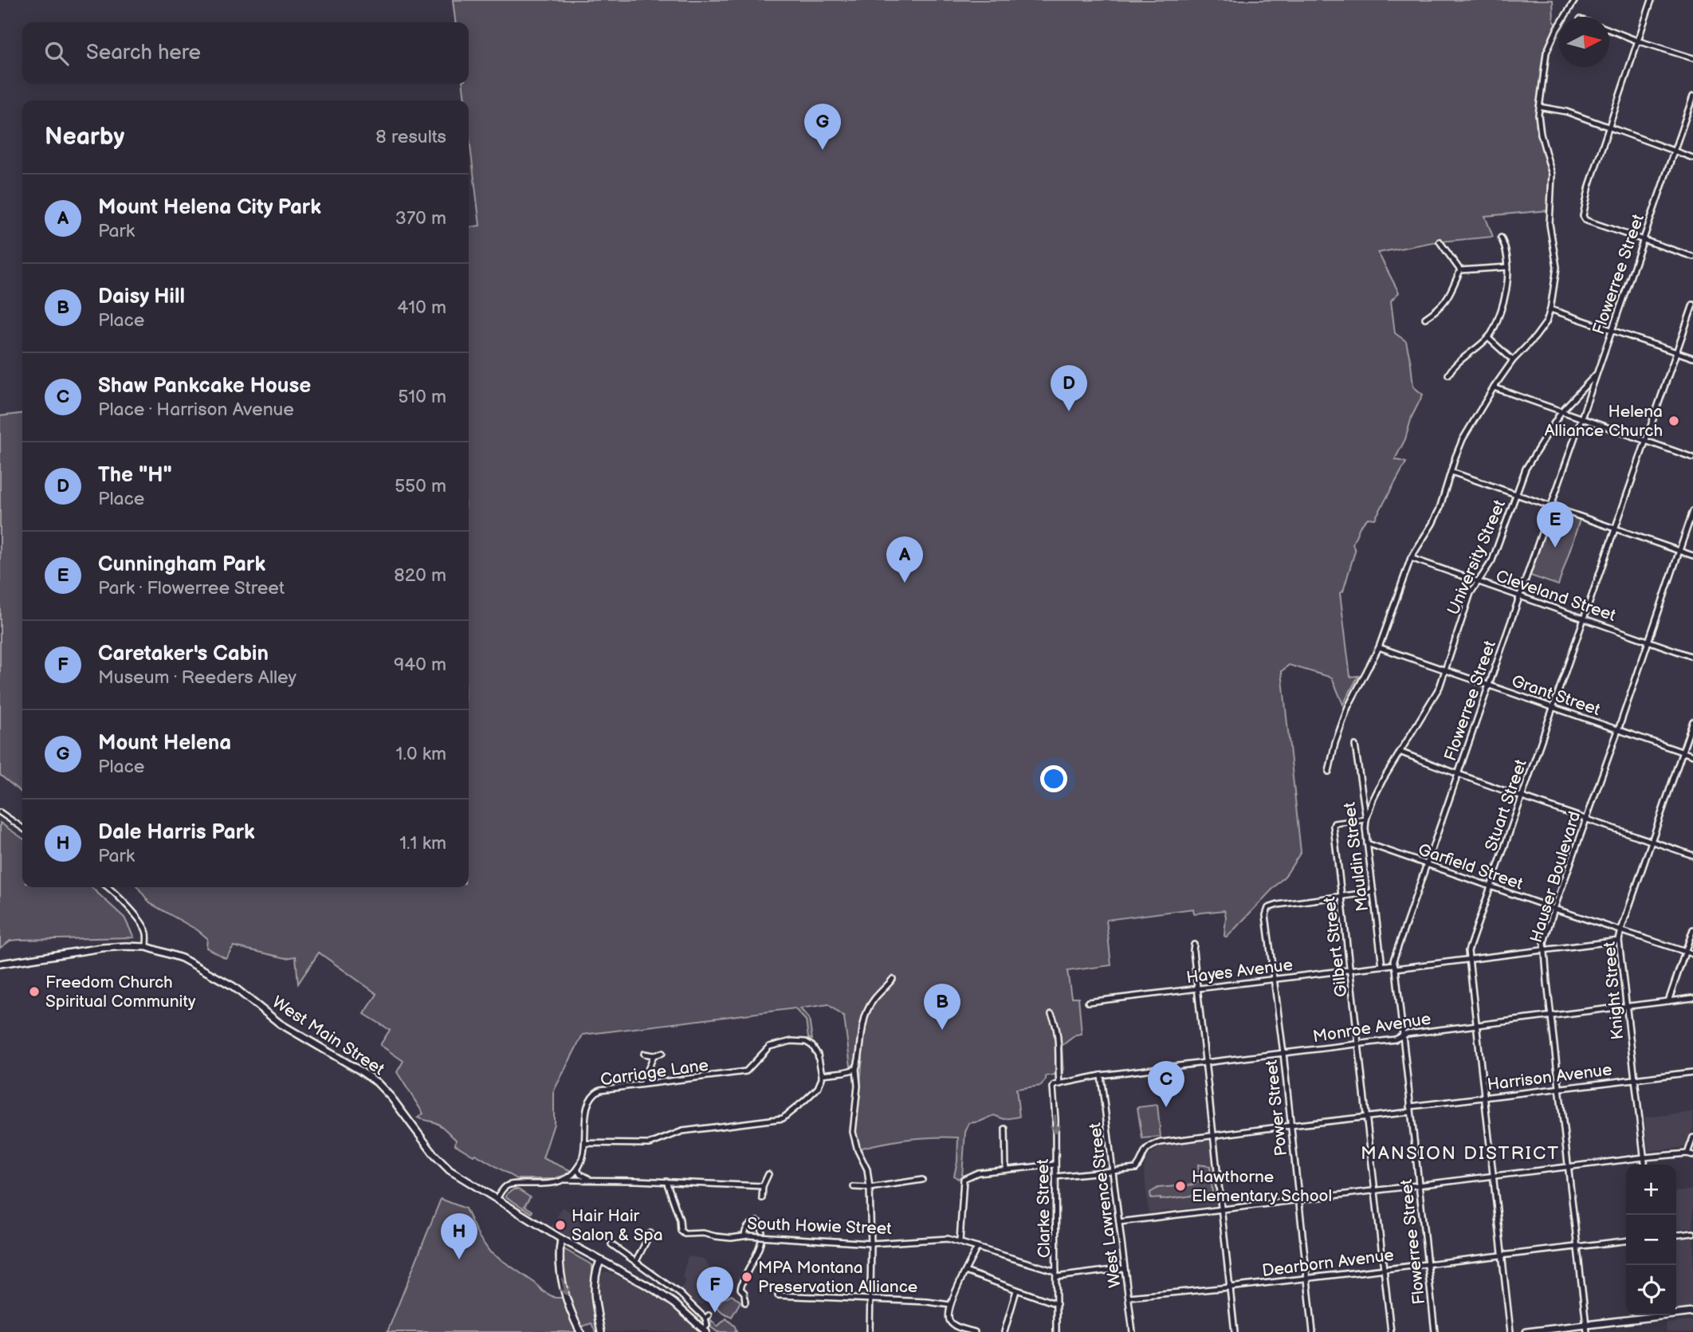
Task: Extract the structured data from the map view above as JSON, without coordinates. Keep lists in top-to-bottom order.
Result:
{
  "streets": {
    "street": [
      "Flowerree Street",
      "University Street",
      "Cleveland Street",
      "Grant Street",
      "Stuart Street",
      "Mauldin Street",
      "Garfield Street",
      "Hauser Boulevard",
      "Gilbert Street",
      "Hayes Avenue",
      "Knight Street",
      "Monroe Avenue",
      "West Main Street",
      "Carriage Lane",
      "Harrison Avenue",
      "Power Street",
      "West Lawrence Street",
      "Clarke Street",
      "South Howie Street",
      "Dearborn Avenue"
    ]
  },
  "crossings": [
    ["Flowerree Street", "University Street"],
    ["Flowerree Street", "Cleveland Street"],
    ["Flowerree Street", "Grant Street"],
    ["Flowerree Street", "Garfield Street"],
    ["Flowerree Street", "Hayes Avenue"],
    ["Flowerree Street", "Monroe Avenue"],
    ["Flowerree Street", "Harrison Avenue"],
    ["Flowerree Street", "Dearborn Avenue"],
    ["University Street", "Cleveland Street"],
    ["University Street", "Grant Street"],
    ["University Street", "Mauldin Street"],
    ["University Street", "Gilbert Street"],
    ["Cleveland Street", "Stuart Street"],
    ["Cleveland Street", "Hauser Boulevard"],
    ["Grant Street", "Stuart Street"],
    ["Grant Street", "Hauser Boulevard"],
    ["Grant Street", "Knight Street"],
    ["Stuart Street", "Garfield Street"],
    ["Stuart Street", "Hayes Avenue"],
    ["Stuart Street", "Monroe Avenue"],
    ["Stuart Street", "Harrison Avenue"],
    ["Stuart Street", "Dearborn Avenue"],
    ["Mauldin Street", "Garfield Street"],
    ["Mauldin Street", "Gilbert Street"],
    ["Mauldin Street", "Hayes Avenue"],
    ["Garfield Street", "Hauser Boulevard"],
    ["Garfield Street", "Knight Street"],
    ["Hauser Boulevard", "Hayes Avenue"],
    ["Hauser Boulevard", "Monroe Avenue"],
    ["Hauser Boulevard", "Harrison Avenue"],
    ["Hauser Boulevard", "Dearborn Avenue"],
    ["Gilbert Street", "Hayes Avenue"],
    ["Gilbert Street", "Monroe Avenue"],
    ["Gilbert Street", "Harrison Avenue"],
    ["Gilbert Street", "Power Street"],
    ["Gilbert Street", "Dearborn Avenue"],
    ["Hayes Avenue", "Knight Street"],
    ["Hayes Avenue", "Power Street"],
    ["Knight Street", "Monroe Avenue"],
    ["Knight Street", "Harrison Avenue"],
    ["Monroe Avenue", "Power Street"],
    ["Monroe Avenue", "West Lawrence Street"],
    ["Monroe Avenue", "Clarke Street"],
    ["Harrison Avenue", "Power Street"],
    ["Harrison Avenue", "West Lawrence Street"],
    ["Harrison Avenue", "Clarke Street"],
    ["Power Street", "Dearborn Avenue"],
    ["West Lawrence Street", "Dearborn Avenue"],
    ["Clarke Street", "South Howie Street"]
  ],
  "districts": ["MANSION DISTRICT"],
  "places": [
    "Helena Alliance Church",
    "Freedom Church Spiritual Community",
    "Hawthorne Elementary School",
    "Hair Hair Salon & Spa",
    "MPA Montana Preservation Alliance"
  ],
  "north": "right",
  "page": {
    "search": "Search here",
    "heading": ["Nearby", "8 results"],
    "pins": [
      "G",
      "D",
      "E",
      "A",
      "B",
      "C",
      "H",
      "F"
    ],
    "list": [
      {
        "mark": "A",
        "name": "Mount Helena City Park",
        "note": "Park",
        "value": "370 m"
      },
      {
        "mark": "B",
        "name": "Daisy Hill",
        "note": "Place",
        "value": "410 m"
      },
      {
        "mark": "C",
        "name": "Shaw Pankcake House",
        "note": "Place · Harrison Avenue",
        "value": "510 m"
      },
      {
        "mark": "D",
        "name": "The \"H\"",
        "note": "Place",
        "value": "550 m"
      },
      {
        "mark": "E",
        "name": "Cunningham Park",
        "note": "Park · Flowerree Street",
        "value": "820 m"
      },
      {
        "mark": "F",
        "name": "Caretaker's Cabin",
        "note": "Museum · Reeders Alley",
        "value": "940 m"
      },
      {
        "mark": "G",
        "name": "Mount Helena",
        "note": "Place",
        "value": "1.0 km"
      },
      {
        "mark": "H",
        "name": "Dale Harris Park",
        "note": "Park",
        "value": "1.1 km"
      }
    ],
    "map_buttons": ["+", "−"]
  }
}
